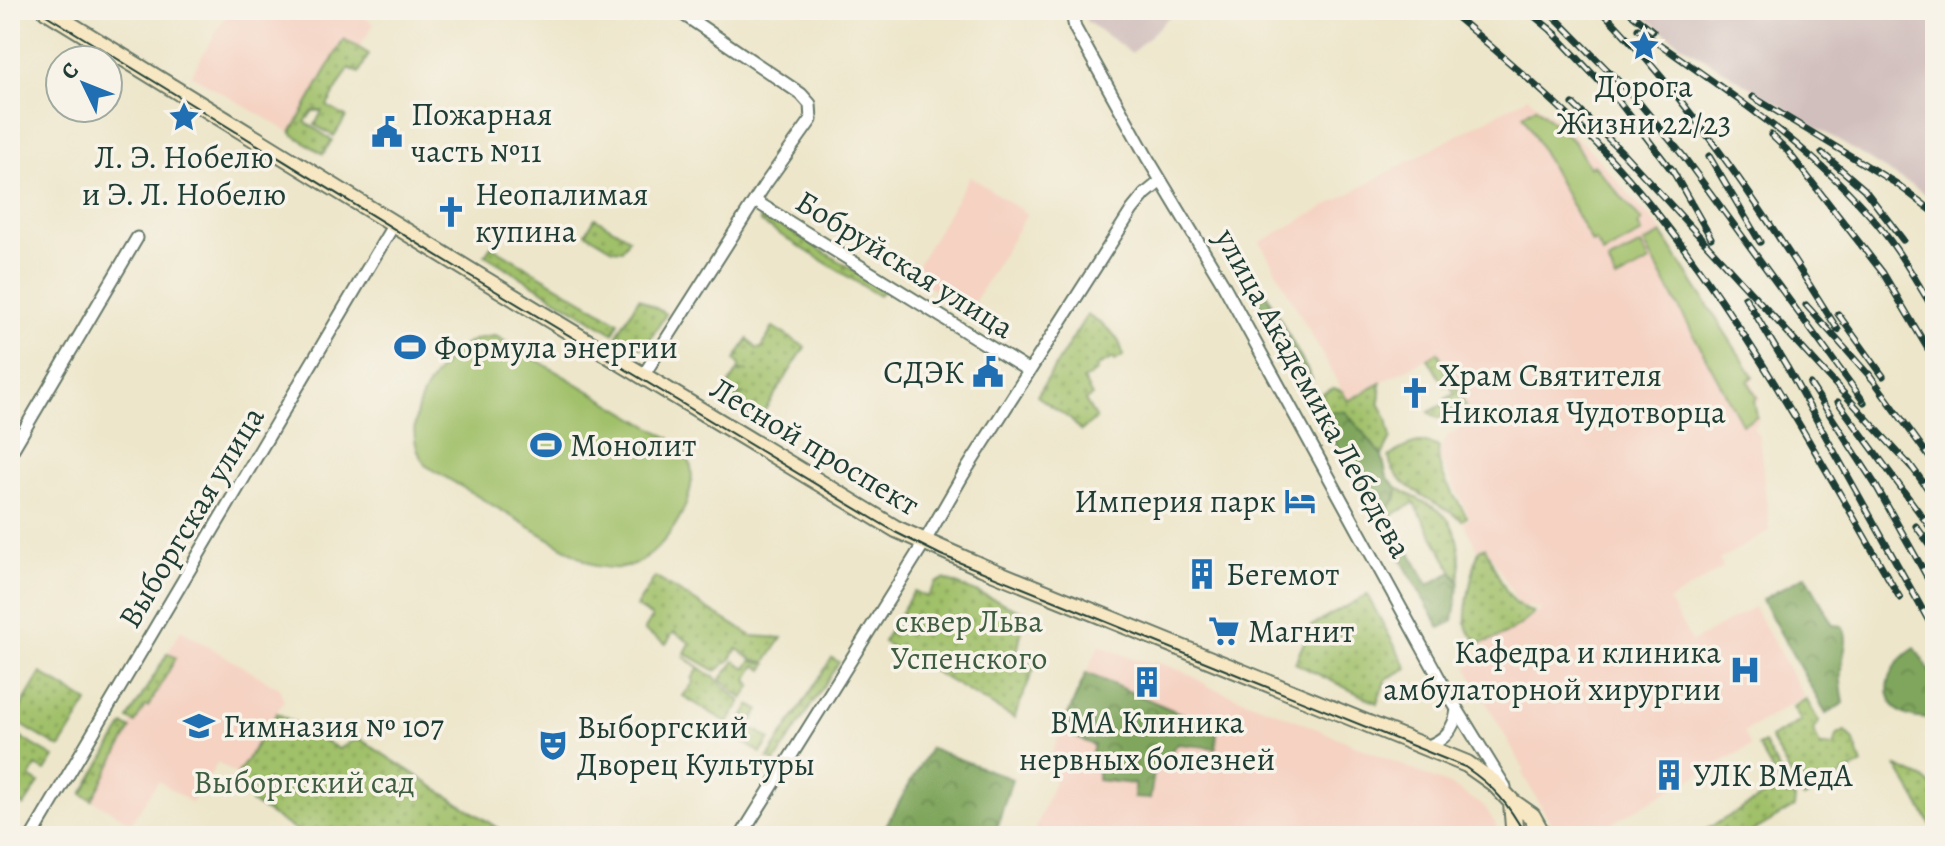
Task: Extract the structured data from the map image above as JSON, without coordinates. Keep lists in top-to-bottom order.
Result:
{
  "streets": {
    "main road": ["улица Академика Лебедева", "Лесной проспект"],
    "street": ["Бобруйская улица", "Выборгская улица"]
  },
  "crossings": [
    ["Бобруйская улица", "Лесной проспект"],
    ["улица Академика Лебедева", "Лесной проспект"],
    ["Лесной проспект", "Выборгская улица"]
  ],
  "parks": ["сквер Льва Успенского", "Выборгский сад"],
  "places": {
    "place": ["Дорога Жизни 22/23", "Л. Э. Нобелю и Э. Л. Нобелю"],
    "public building": ["Пожарная часть №11", "СДЭК"],
    "church": ["Неопалимая купина", "Храм Святителя Николая Чудотворца"],
    "sports": ["Формула энергии", "Монолит"],
    "hotel": ["Империя парк"],
    "building": ["Бегемот", "ВМА Клиника нервных болезней", "УЛК ВМедА"],
    "supermarket": ["Магнит"],
    "hospital": ["Кафедра и клиника амбулаторной хирургии"],
    "school or university": ["Гимназия № 107"],
    "theatre": ["Выборгский Дворец Культуры"]
  },
  "north": "top left"
}
